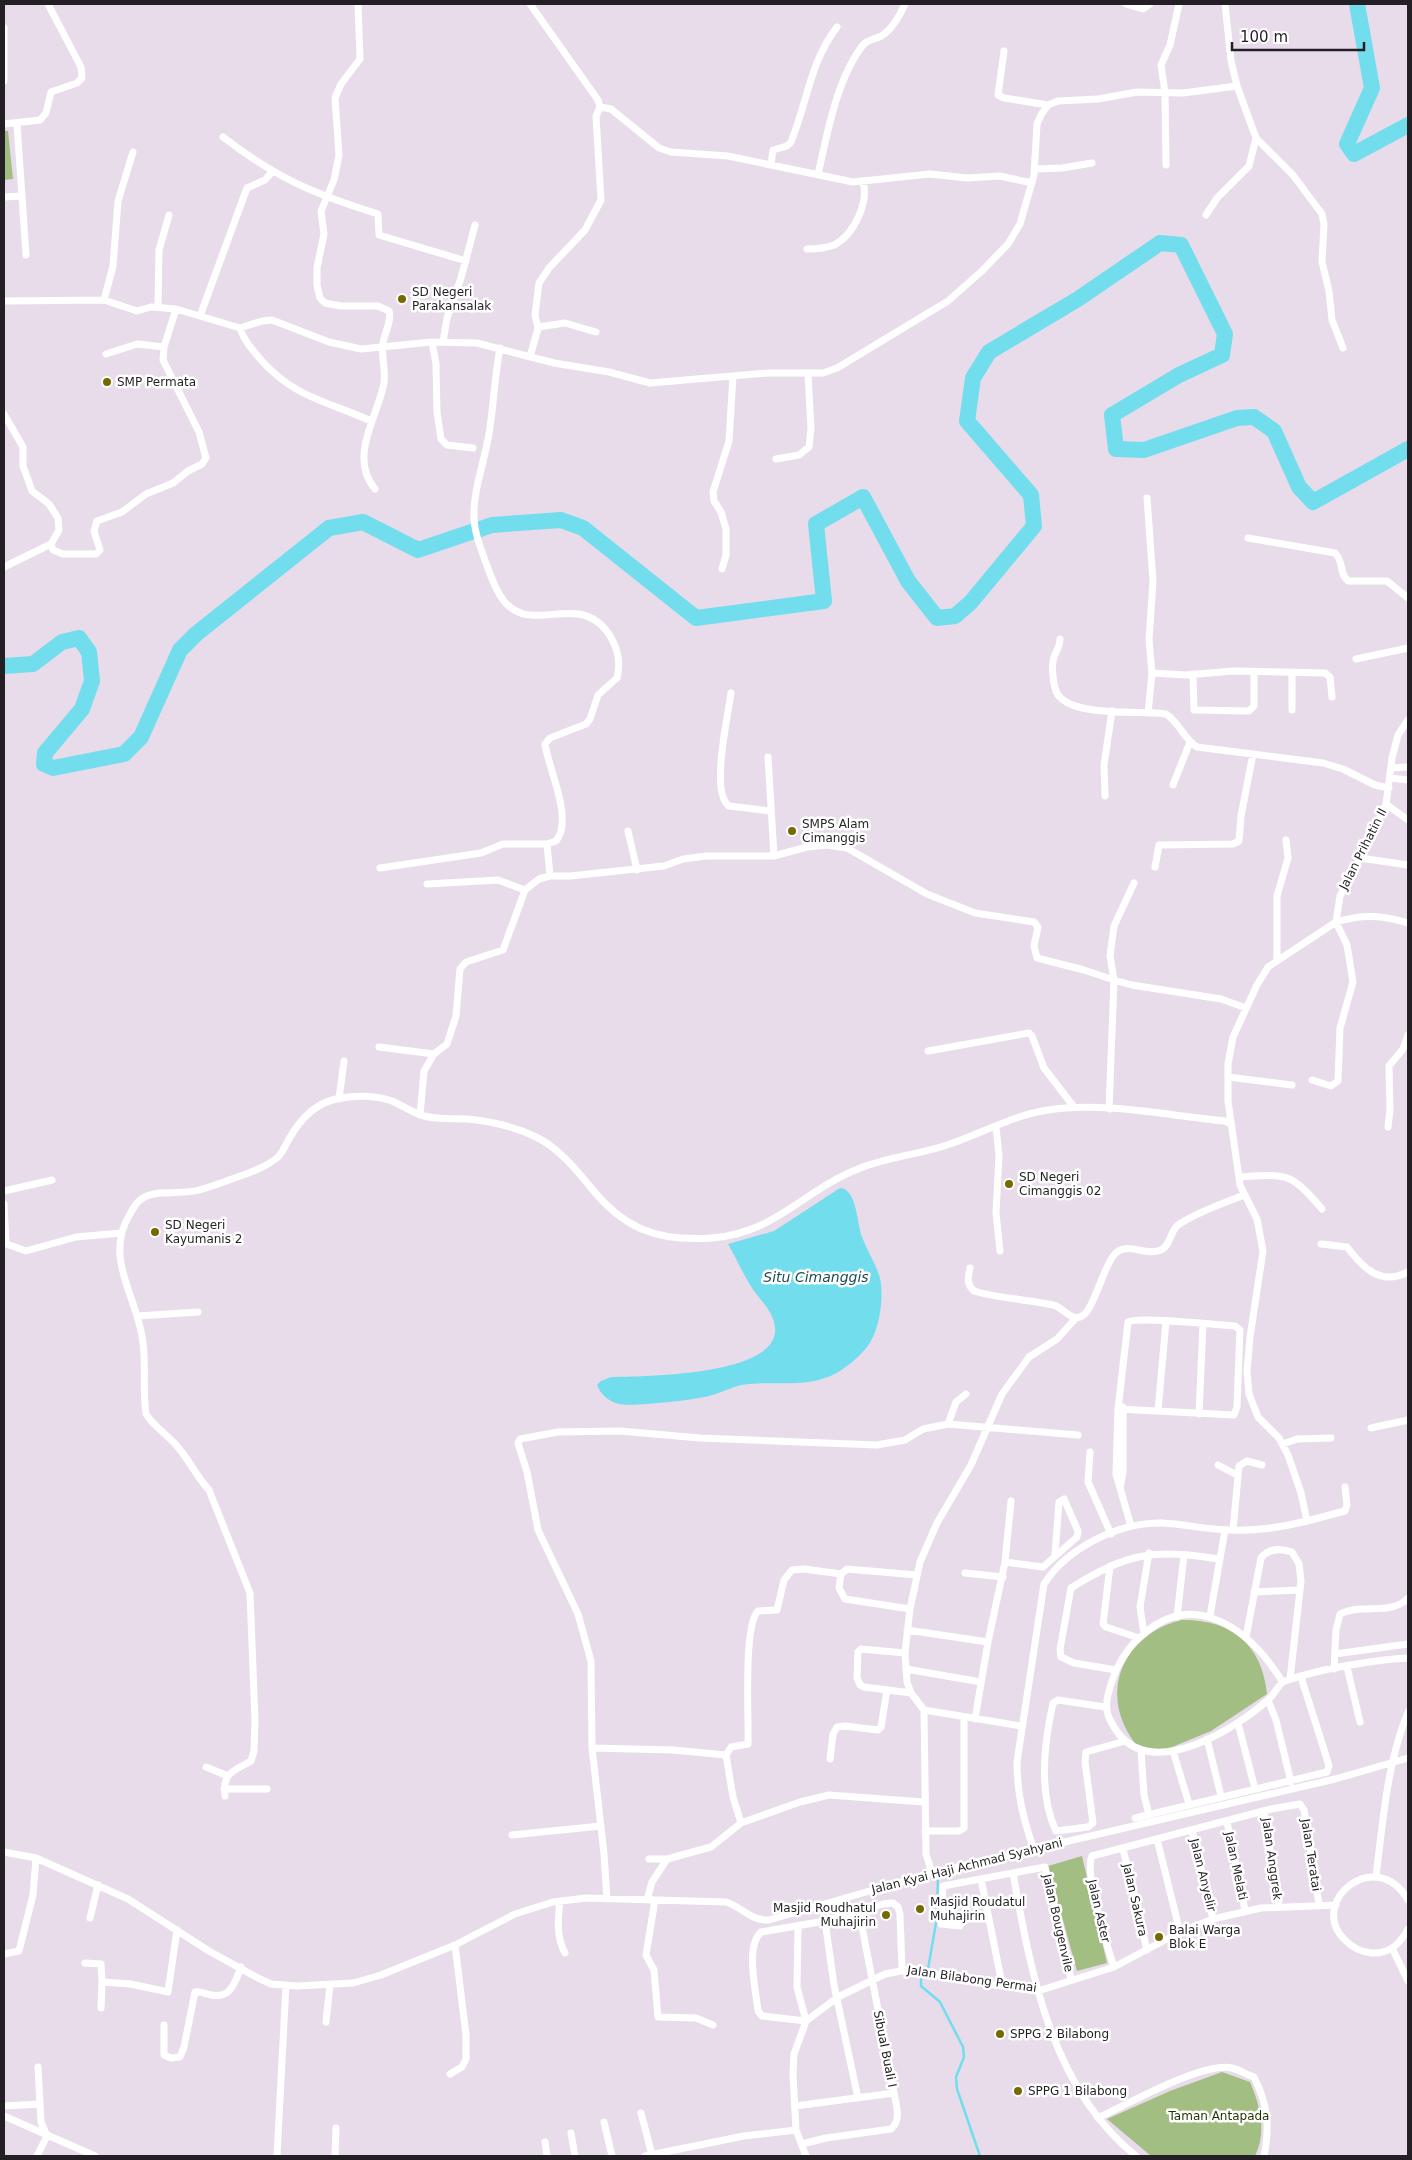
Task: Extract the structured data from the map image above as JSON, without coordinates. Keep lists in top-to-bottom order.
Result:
{
  "streets": {
    "street": [
      "Jalan Prihatin II",
      "Jalan Teratai",
      "Jalan Anggrek",
      "Jalan Kyai Haji Achmad Syahyani",
      "Jalan Melati",
      "Jalan Anyelir",
      "Jalan Sakura",
      "Jalan Aster",
      "Jalan Bougenvile",
      "Jalan Bilabong Permai",
      "Sibual Buali I"
    ]
  },
  "crossings": [
    ["Jalan Teratai", "Jalan Anggrek"],
    ["Jalan Teratai", "Jalan Bilabong Permai"],
    ["Jalan Anggrek", "Jalan Bilabong Permai"],
    ["Jalan Melati", "Jalan Bilabong Permai"],
    ["Jalan Anyelir", "Jalan Bilabong Permai"],
    ["Jalan Sakura", "Jalan Aster"],
    ["Jalan Sakura", "Jalan Bilabong Permai"],
    ["Jalan Aster", "Jalan Bilabong Permai"],
    ["Jalan Bougenvile", "Jalan Bilabong Permai"],
    ["Jalan Bilabong Permai", "Sibual Buali I"]
  ],
  "water": ["Situ Cimanggis"],
  "parks": ["Taman Antapada"],
  "places": [
    "SD Negeri Parakansalak",
    "SMP Permata",
    "SMPS Alam Cimanggis",
    "SD Negeri Cimanggis 02",
    "SD Negeri Kayumanis 2",
    "Masjid Roudatul Muhajirin",
    "Masjid Roudhatul Muhajirin",
    "Balai Warga Blok E",
    "SPPG 2 Bilabong",
    "SPPG 1 Bilabong"
  ],
  "scale_bar": "100 m"
}
